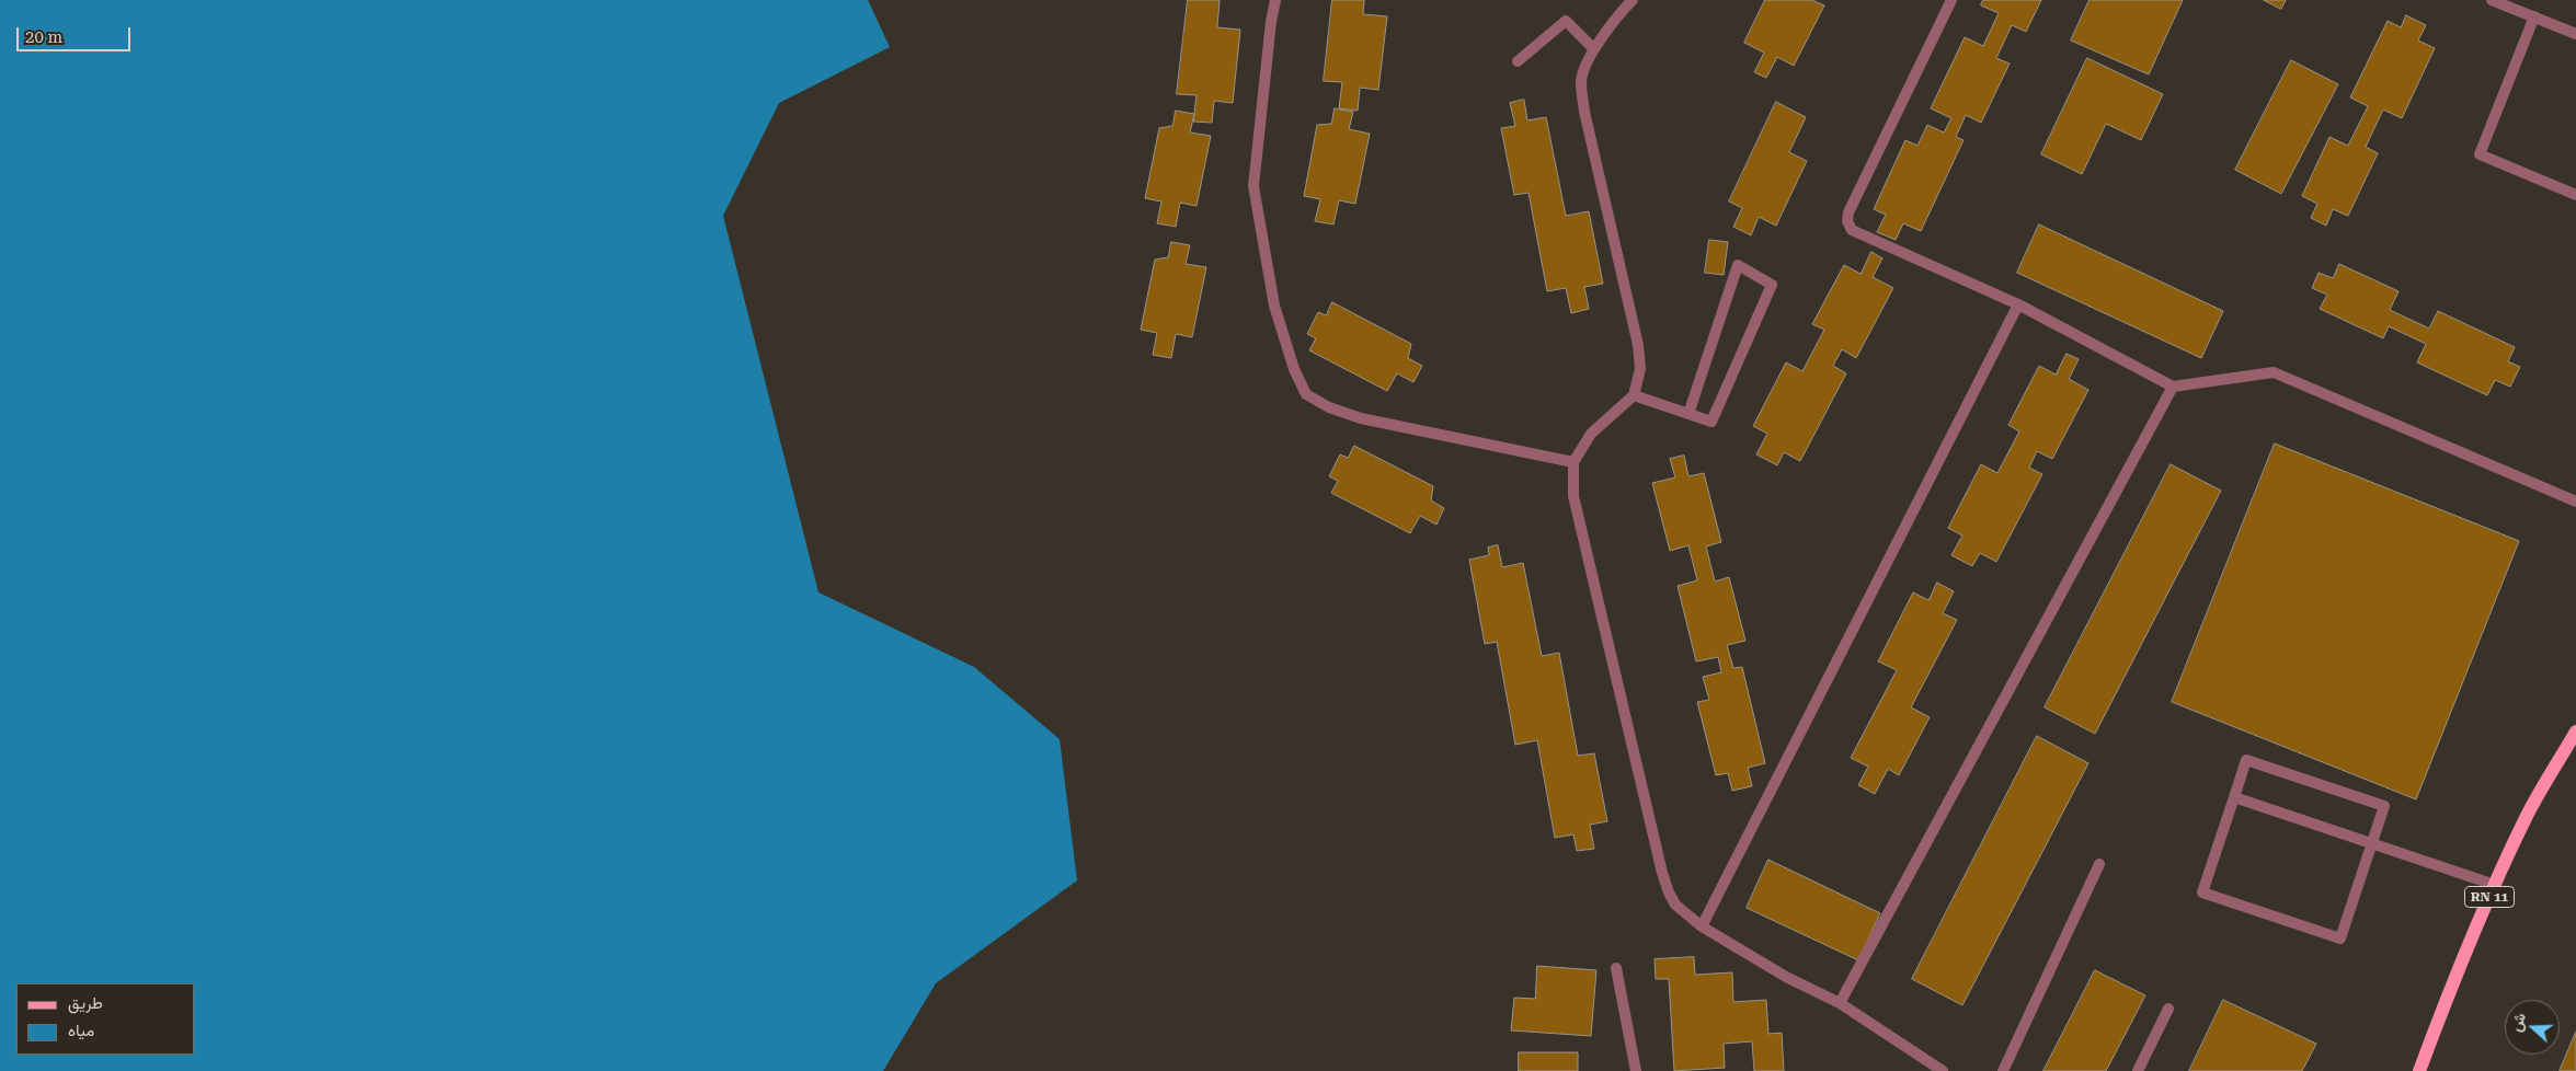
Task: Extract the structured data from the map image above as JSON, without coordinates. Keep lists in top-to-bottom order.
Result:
{
  "streets": {
    "main road": ["RN 11"]
  },
  "legend": ["طريق", "مياه"],
  "scale_bar": "20 m",
  "north": "left"
}
